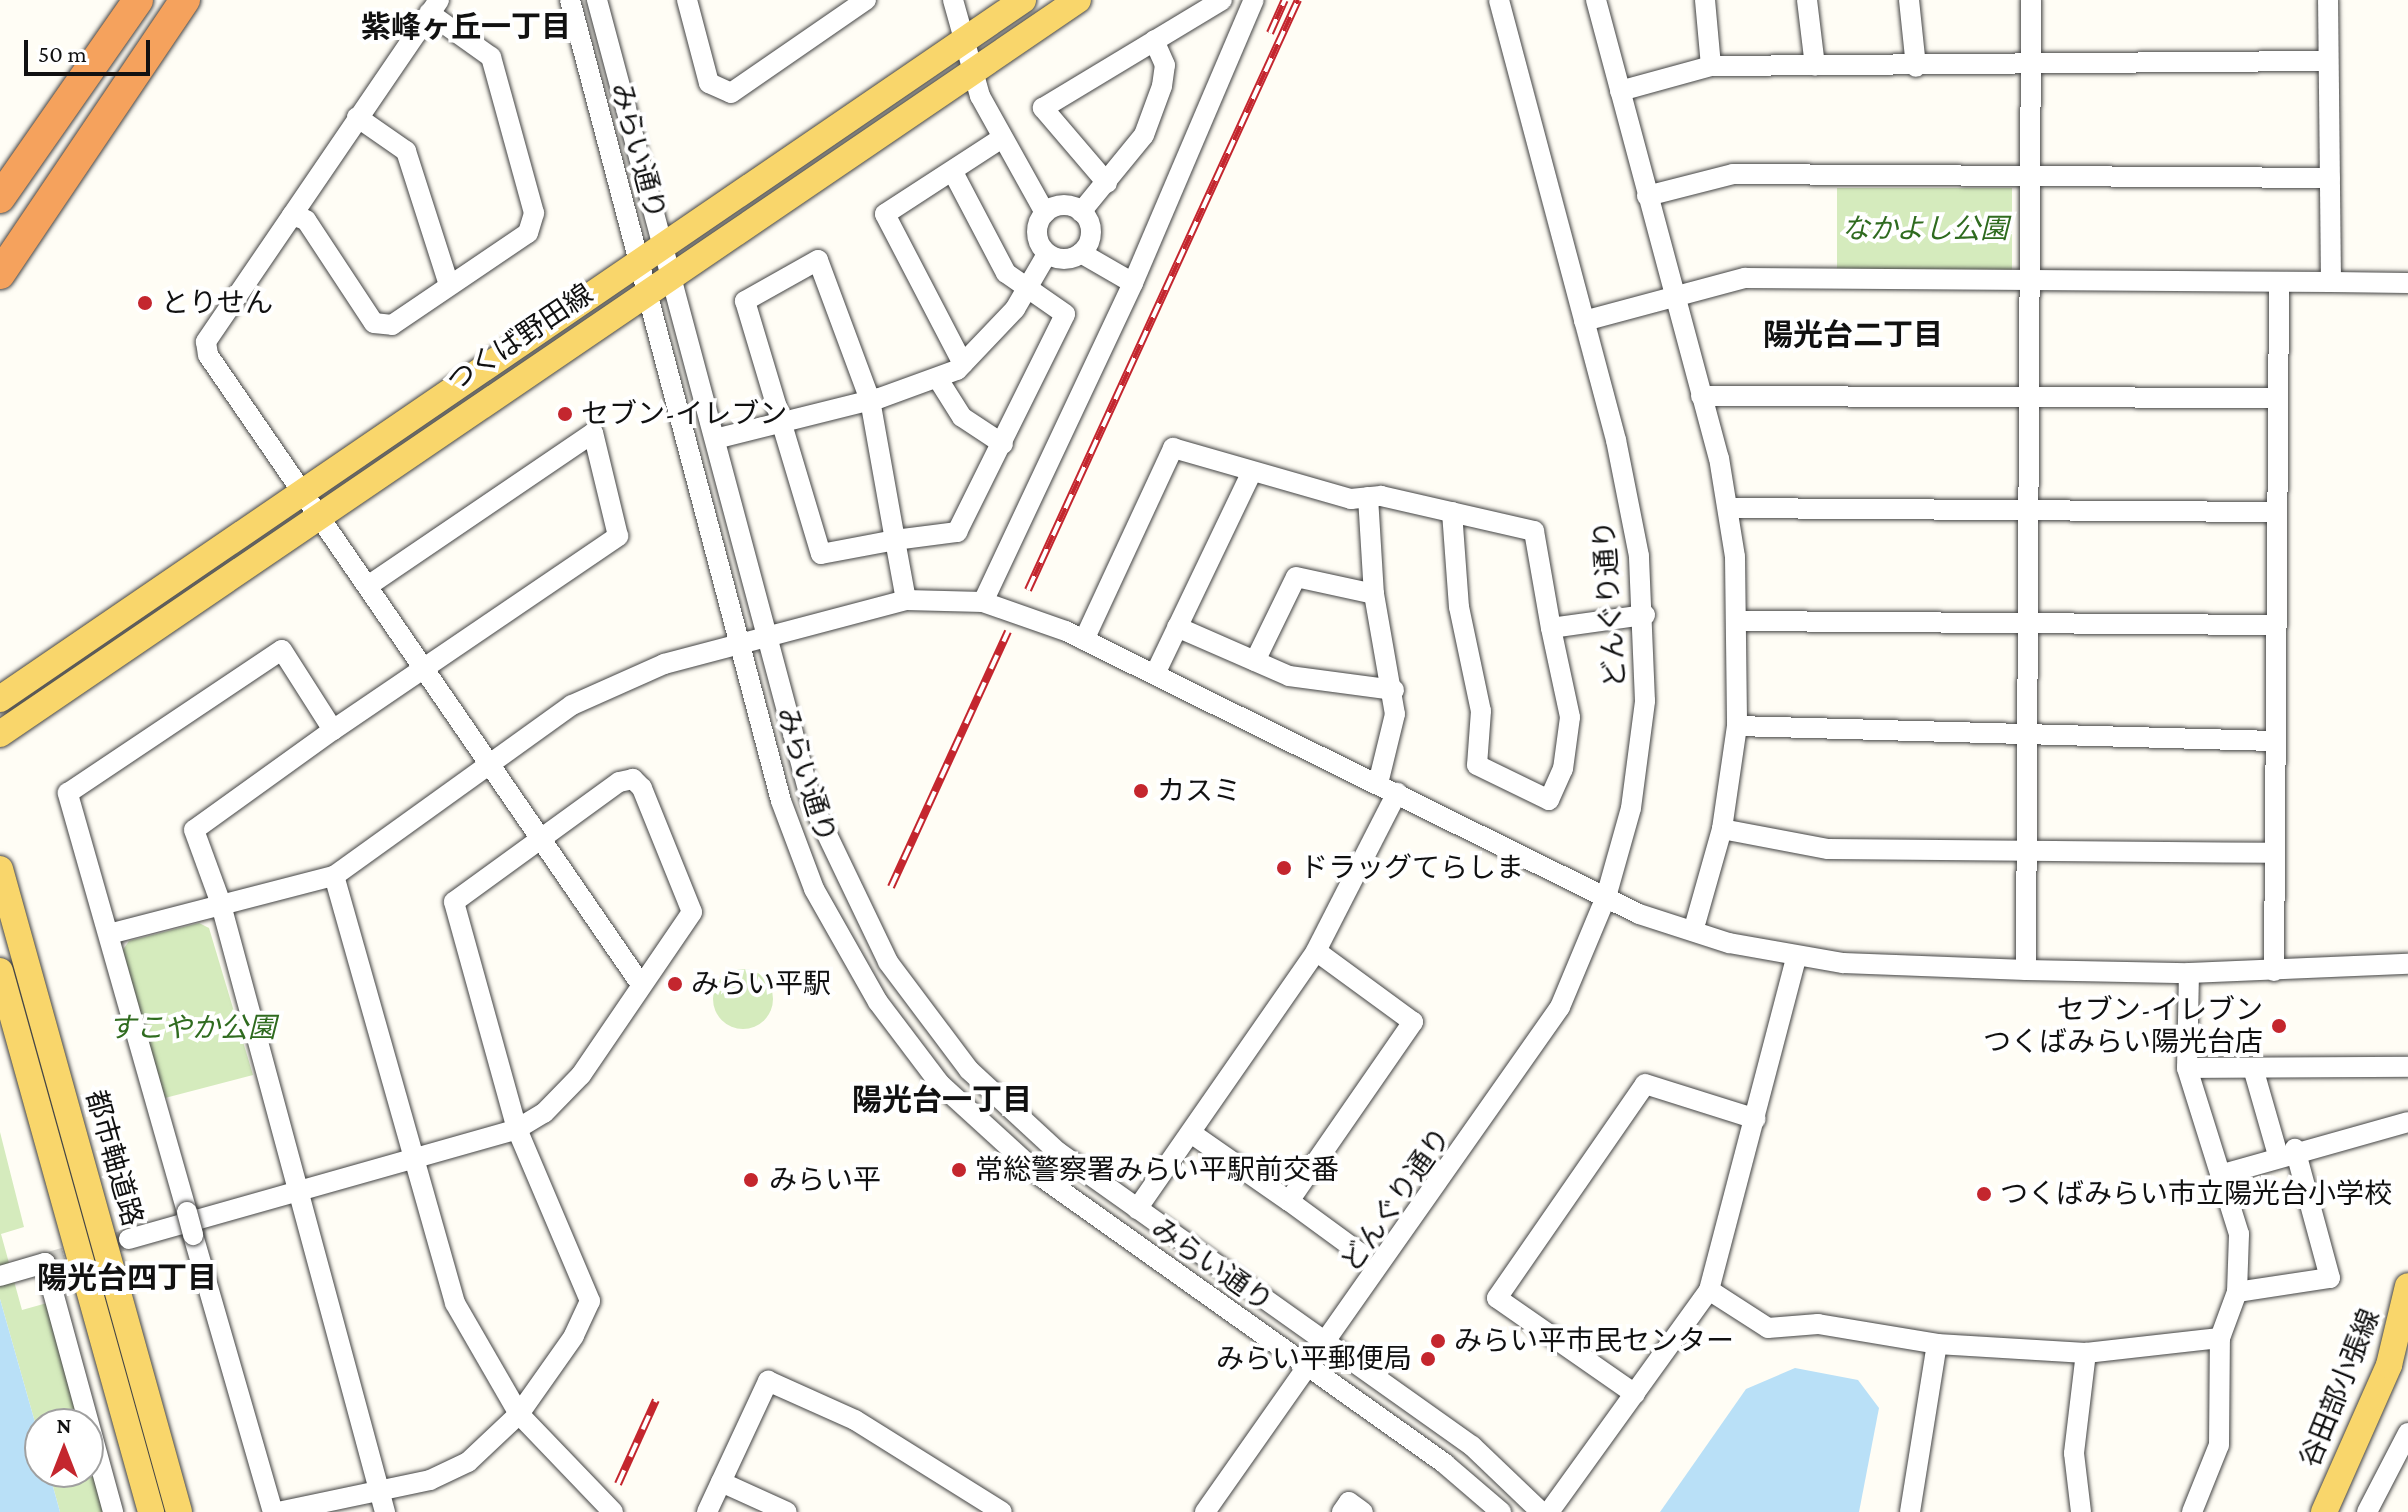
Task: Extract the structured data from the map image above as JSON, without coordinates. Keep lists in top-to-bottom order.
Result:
{
  "streets": {
    "main road": ["つくば野田線", "都市軸道路", "谷田部小張線"],
    "street": ["みらい通り", "どんぐり通り"]
  },
  "crossings": [
    ["みらい通り", "つくば野田線"],
    ["みらい通り", "どんぐり通り"]
  ],
  "districts": [
    "紫峰ヶ丘一丁目",
    "陽光台二丁目",
    "陽光台一丁目",
    "陽光台四丁目"
  ],
  "parks": ["なかよし公園", "すこやか公園"],
  "places": [
    "とりせん",
    "セブン-イレブン",
    "カスミ",
    "ドラッグてらしま",
    "みらい平駅",
    "セブン-イレブン つくばみらい陽光台店",
    "常総警察署みらい平駅前交番",
    "みらい平",
    "つくばみらい市立陽光台小学校",
    "みらい平市民センター",
    "みらい平郵便局"
  ],
  "scale_bar": "50 m",
  "north": "top"
}
